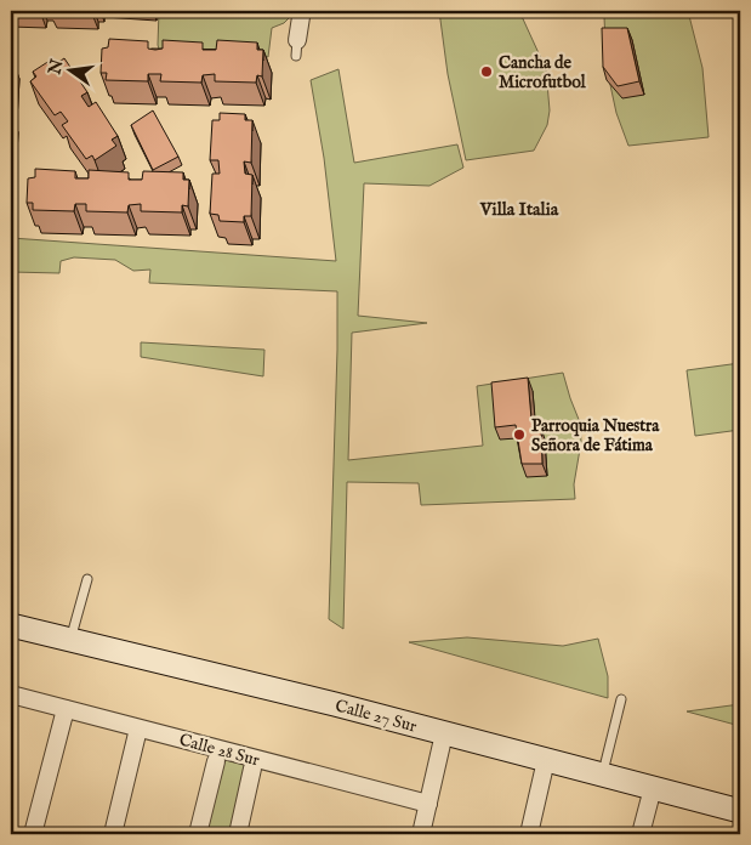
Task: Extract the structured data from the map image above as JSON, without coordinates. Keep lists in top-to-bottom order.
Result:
{
  "streets": {
    "street": ["Calle 27 Sur", "Calle 28 Sur"]
  },
  "districts": ["Villa Italia"],
  "places": ["Cancha de Microfutbol", "Parroquia Nuestra Señora de Fátima"],
  "north": "left"
}
